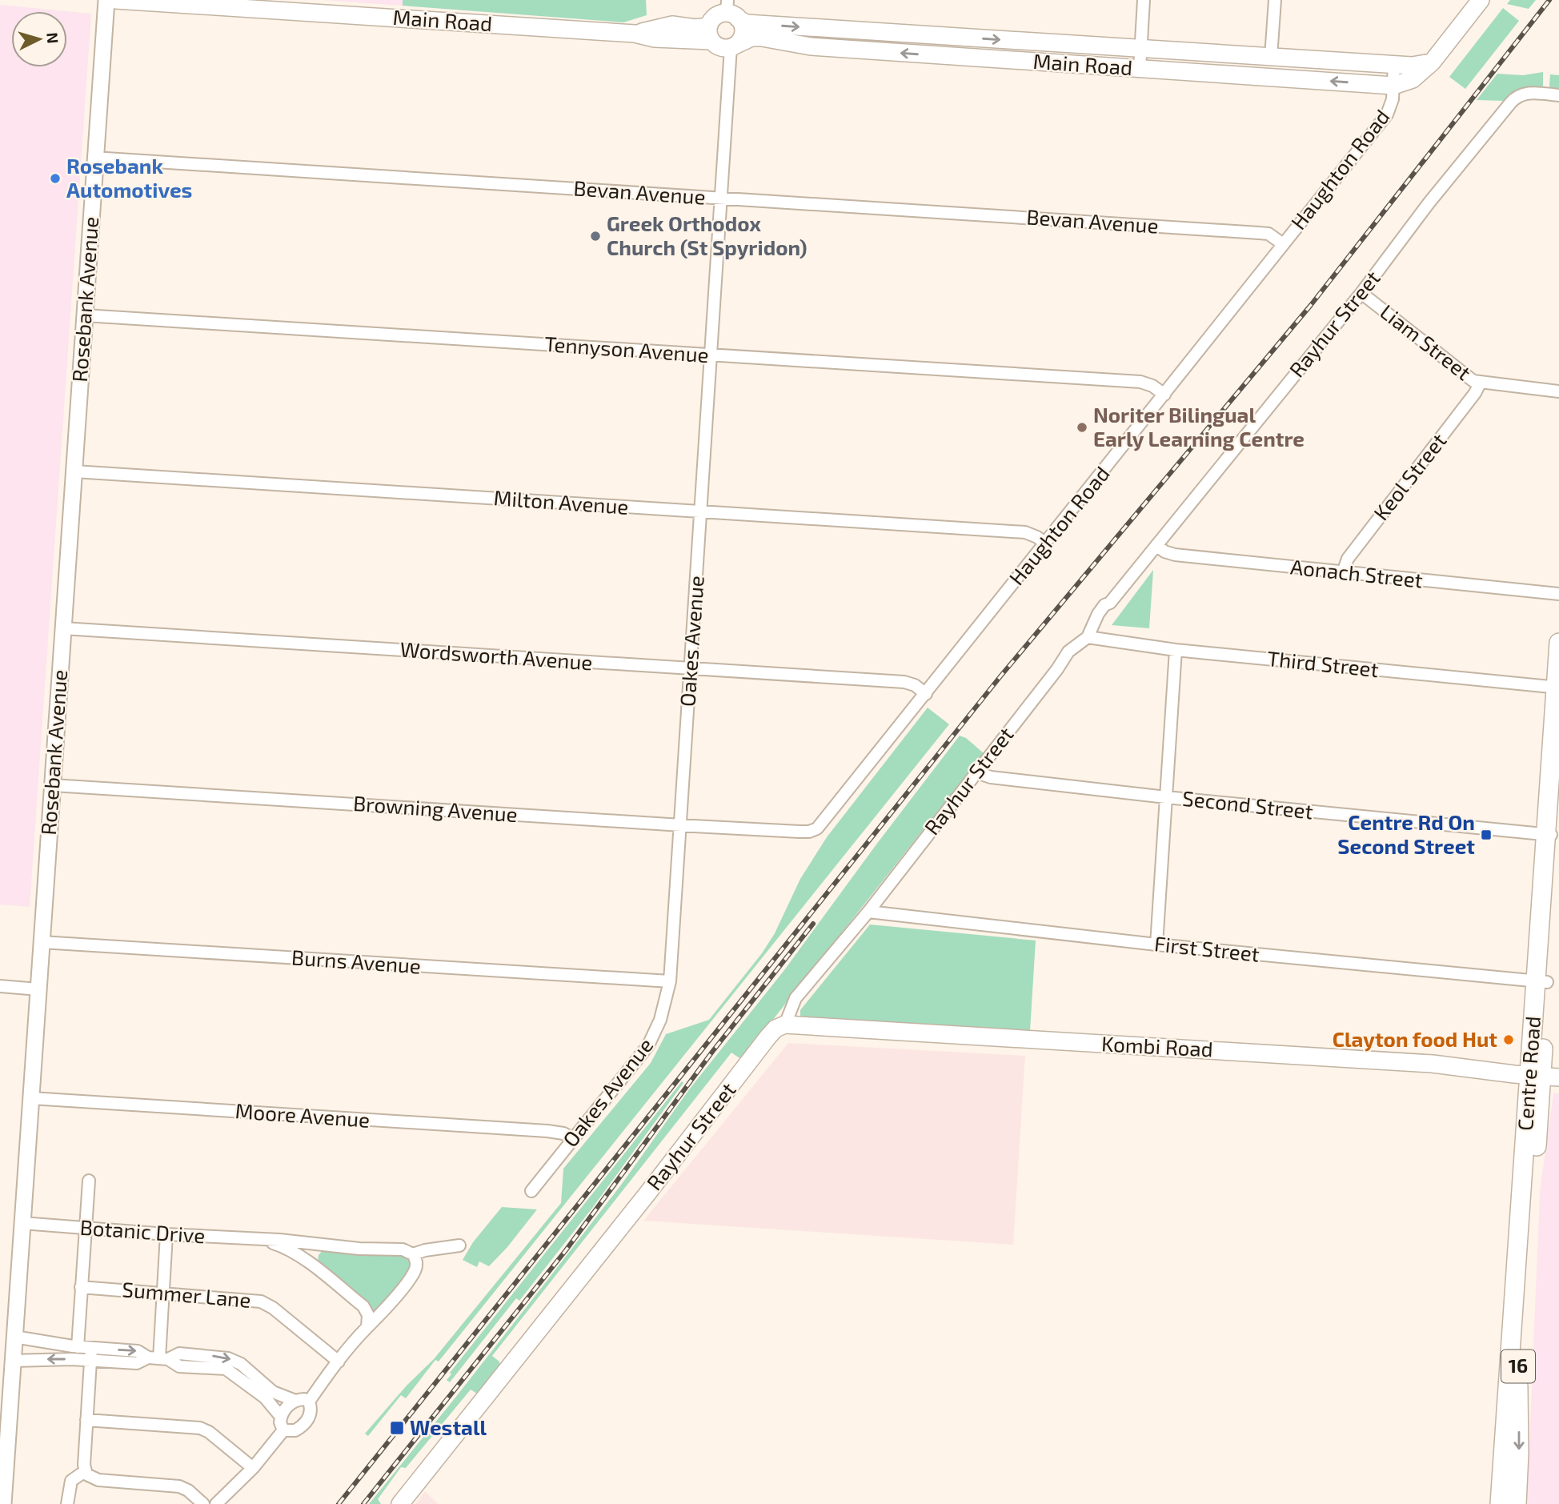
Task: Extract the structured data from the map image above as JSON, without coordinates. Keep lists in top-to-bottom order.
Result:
{
  "streets": {
    "main road": [
      "Main Road",
      "Haughton Road",
      "Rayhur Street",
      "Kombi Road",
      "Centre Road",
      "16"
    ],
    "street": [
      "Bevan Avenue",
      "Rosebank Avenue",
      "Liam Street",
      "Tennyson Avenue",
      "Keol Street",
      "Milton Avenue",
      "Aonach Street",
      "Oakes Avenue",
      "Wordsworth Avenue",
      "Third Street",
      "Second Street",
      "Browning Avenue",
      "First Street",
      "Burns Avenue",
      "Moore Avenue",
      "Botanic Drive",
      "Summer Lane"
    ]
  },
  "crossings": [
    ["Main Road", "Haughton Road"],
    ["Main Road", "Oakes Avenue"],
    ["Haughton Road", "Bevan Avenue"],
    ["Haughton Road", "Tennyson Avenue"],
    ["Haughton Road", "Milton Avenue"],
    ["Haughton Road", "Wordsworth Avenue"],
    ["Haughton Road", "Browning Avenue"],
    ["Bevan Avenue", "Rosebank Avenue"],
    ["Bevan Avenue", "Oakes Avenue"],
    ["Rosebank Avenue", "Tennyson Avenue"],
    ["Rosebank Avenue", "Milton Avenue"],
    ["Rosebank Avenue", "Wordsworth Avenue"],
    ["Rosebank Avenue", "Browning Avenue"],
    ["Rosebank Avenue", "Burns Avenue"],
    ["Rosebank Avenue", "Moore Avenue"],
    ["Rosebank Avenue", "Botanic Drive"],
    ["Rayhur Street", "Liam Street"],
    ["Rayhur Street", "Aonach Street"],
    ["Rayhur Street", "Third Street"],
    ["Rayhur Street", "Second Street"],
    ["Rayhur Street", "First Street"],
    ["Rayhur Street", "Kombi Road"],
    ["Liam Street", "Keol Street"],
    ["Tennyson Avenue", "Oakes Avenue"],
    ["Keol Street", "Aonach Street"],
    ["Milton Avenue", "Oakes Avenue"],
    ["Oakes Avenue", "Wordsworth Avenue"],
    ["Oakes Avenue", "Browning Avenue"],
    ["Oakes Avenue", "Burns Avenue"],
    ["Oakes Avenue", "Moore Avenue"],
    ["Third Street", "Centre Road"],
    ["Second Street", "Centre Road"],
    ["First Street", "Centre Road"],
    ["Kombi Road", "Centre Road"]
  ],
  "places": {
    "other": [
      "Rosebank Automotives",
      "Greek Orthodox Church (St Spyridon)",
      "Noriter Bilingual Early Learning Centre",
      "Clayton food Hut"
    ],
    "transit": ["Centre Rd On Second Street", "Westall"]
  },
  "north": "right"
}
